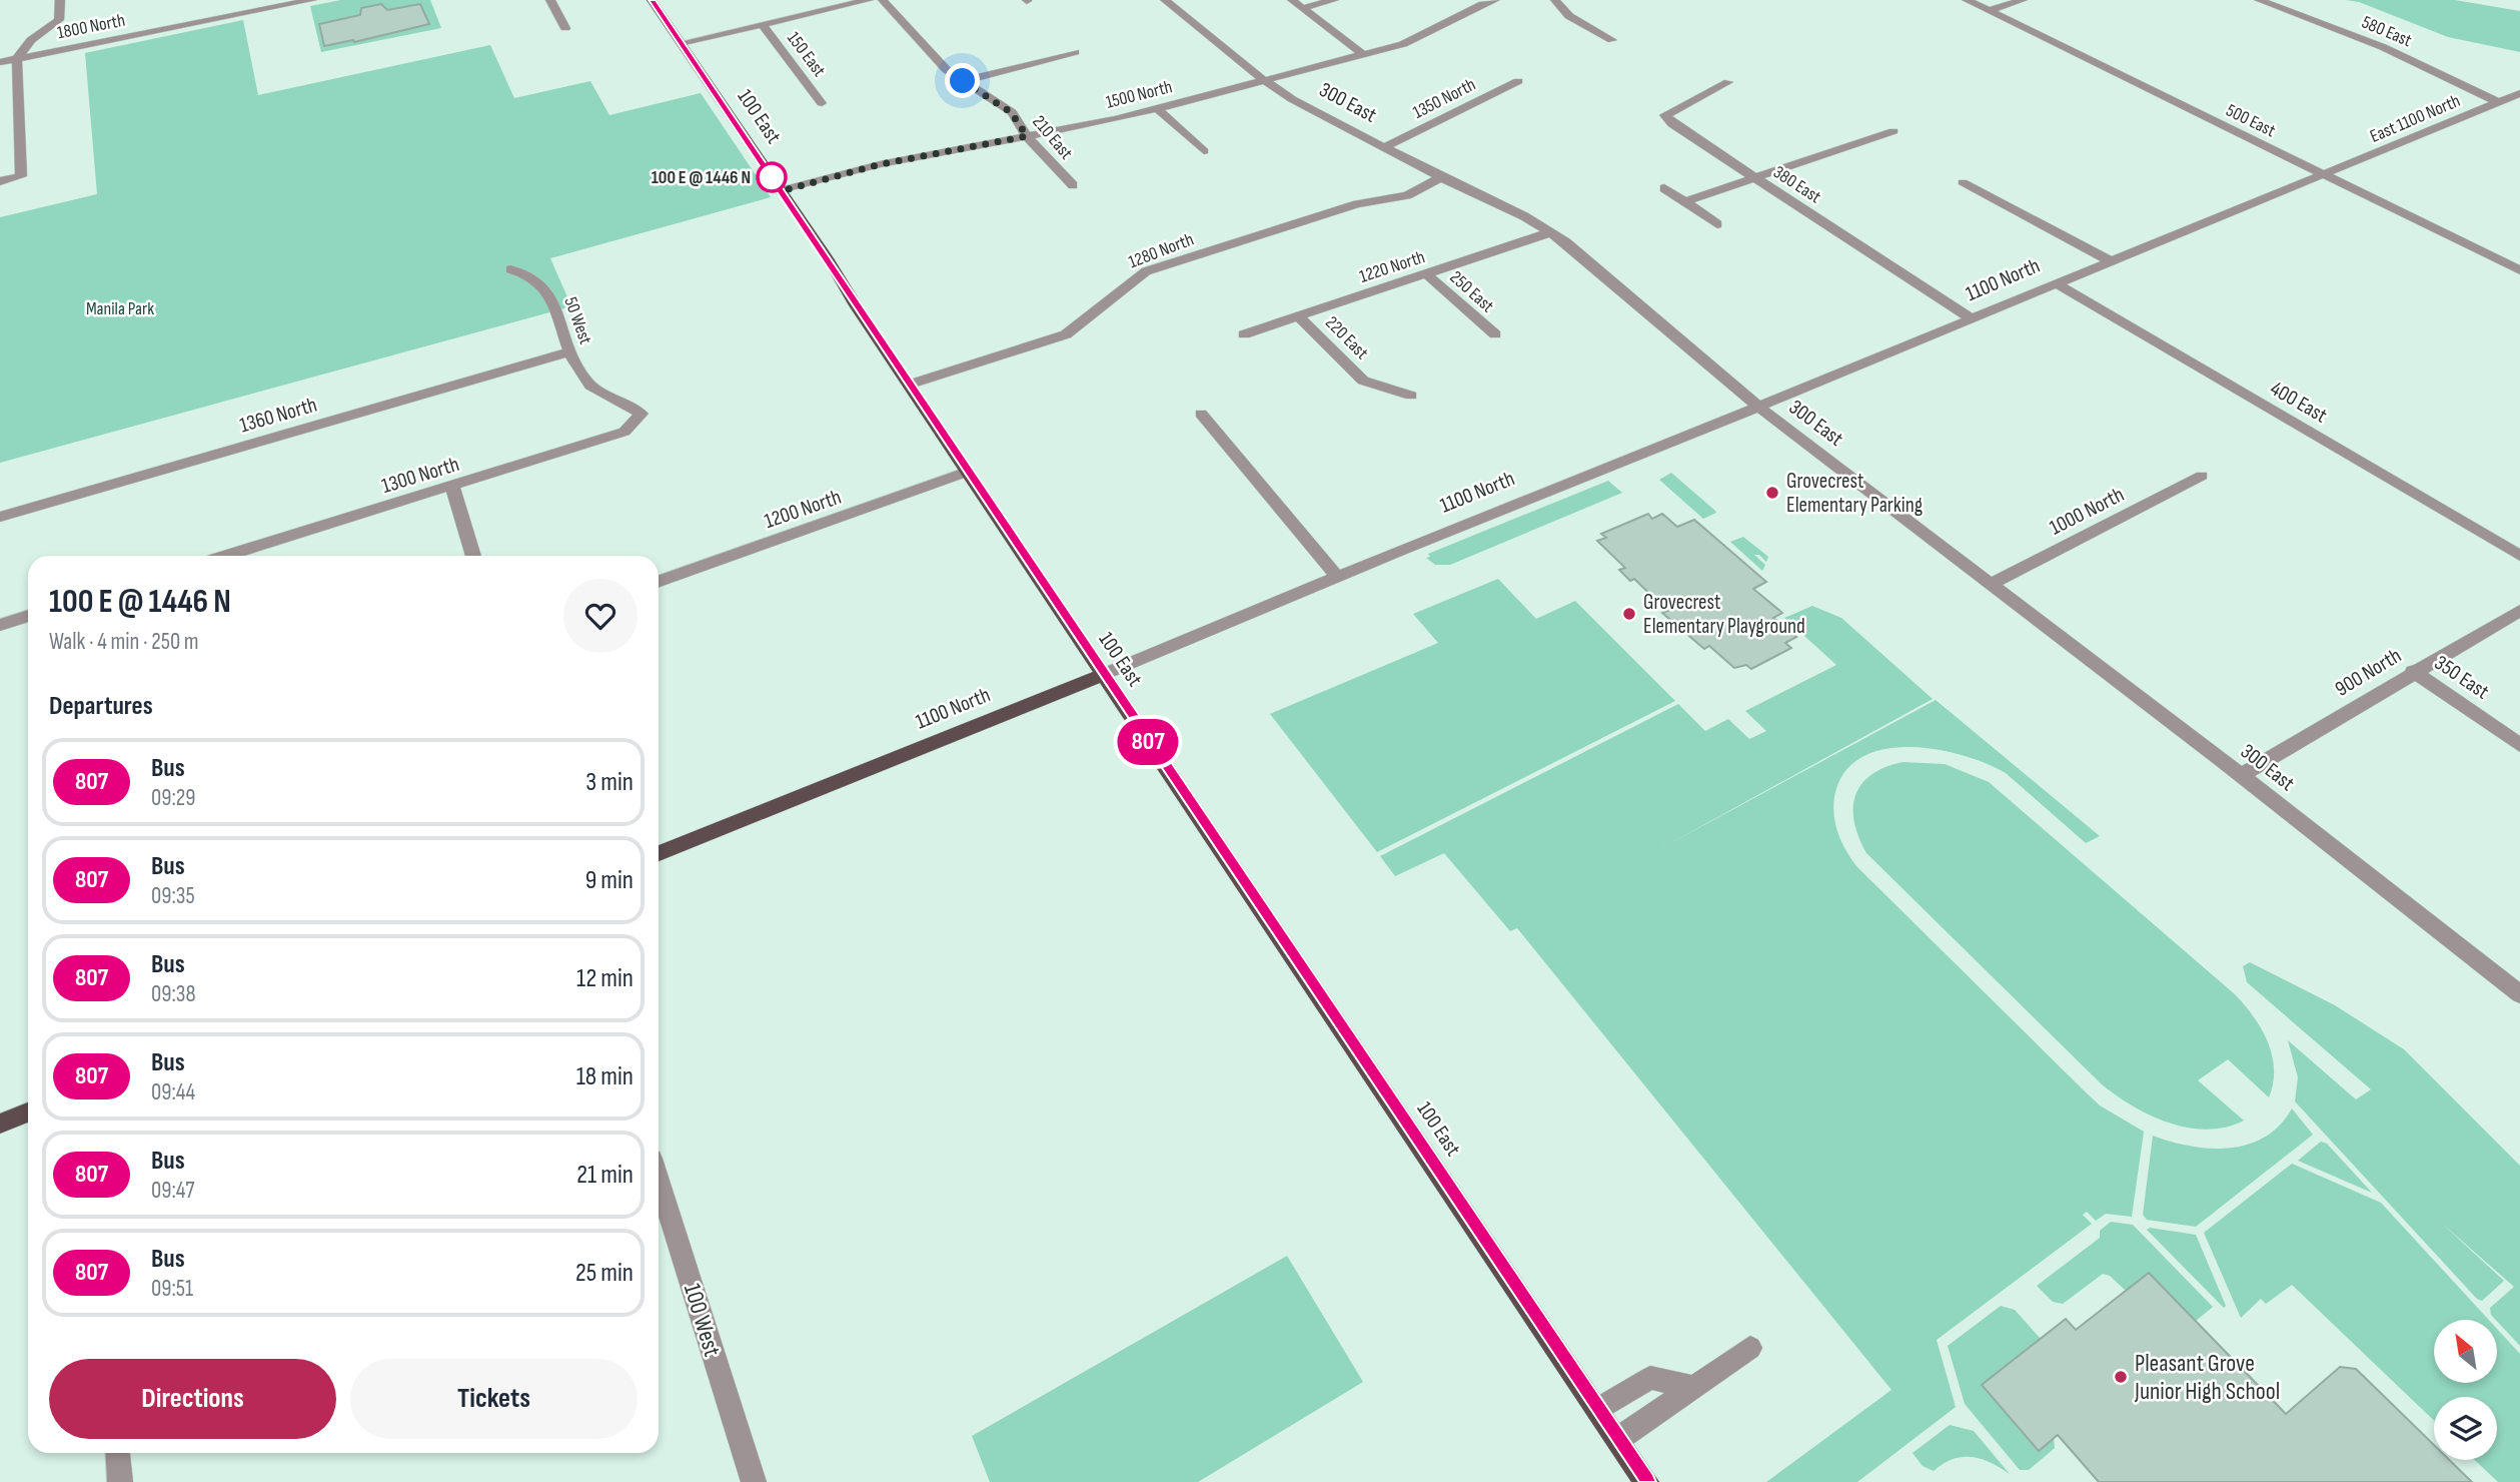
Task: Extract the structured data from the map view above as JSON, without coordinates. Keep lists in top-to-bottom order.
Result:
{
  "streets": {
    "main road": ["100 East", "1100 North"],
    "street": [
      "1800 North",
      "580 East",
      "150 East",
      "1500 North",
      "1350 North",
      "300 East",
      "East 1100 North",
      "500 East",
      "210 East",
      "380 East",
      "1280 North",
      "1220 North",
      "250 East",
      "50 West",
      "220 East",
      "400 East",
      "1360 North",
      "1300 North",
      "1200 North",
      "1000 North",
      "900 North",
      "350 East",
      "100 West"
    ]
  },
  "crossings": [
    ["580 East", "East 1100 North"],
    ["1500 North", "300 East"],
    ["1500 North", "100 East"],
    ["1500 North", "210 East"],
    ["1350 North", "300 East"],
    ["300 East", "1280 North"],
    ["300 East", "1220 North"],
    ["300 East", "1100 North"],
    ["300 East", "1000 North"],
    ["300 East", "900 North"],
    ["100 East", "1280 North"],
    ["100 East", "1100 North"],
    ["100 East", "1200 North"],
    ["East 1100 North", "500 East"],
    ["East 1100 North", "1100 North"],
    ["500 East", "1100 North"],
    ["380 East", "1100 North"],
    ["1220 North", "250 East"],
    ["1220 North", "220 East"],
    ["1100 North", "400 East"],
    ["50 West", "1360 North"],
    ["50 West", "1300 North"],
    ["900 North", "350 East"]
  ],
  "parks": ["Manila Park"],
  "places": [
    "100 E @ 1446 N",
    "Grovecrest Elementary Parking",
    "Grovecrest Elementary Playground",
    "Pleasant Grove Junior High School"
  ],
  "lines": ["bus line 807"],
  "north": "top left",
  "page": {
    "on_map": "807",
    "heading": [
      ["100 E @ 1446 N", "Walk · 4 min · 250 m"],
      "Departures"
    ],
    "list": [
      {
        "mark": "807",
        "name": "Bus",
        "note": "09:29",
        "value": "3 min"
      },
      {
        "mark": "807",
        "name": "Bus",
        "note": "09:35",
        "value": "9 min"
      },
      {
        "mark": "807",
        "name": "Bus",
        "note": "09:38",
        "value": "12 min"
      },
      {
        "mark": "807",
        "name": "Bus",
        "note": "09:44",
        "value": "18 min"
      },
      {
        "mark": "807",
        "name": "Bus",
        "note": "09:47",
        "value": "21 min"
      },
      {
        "mark": "807",
        "name": "Bus",
        "note": "09:51",
        "value": "25 min"
      }
    ],
    "buttons": ["Directions", "Tickets"]
  }
}
